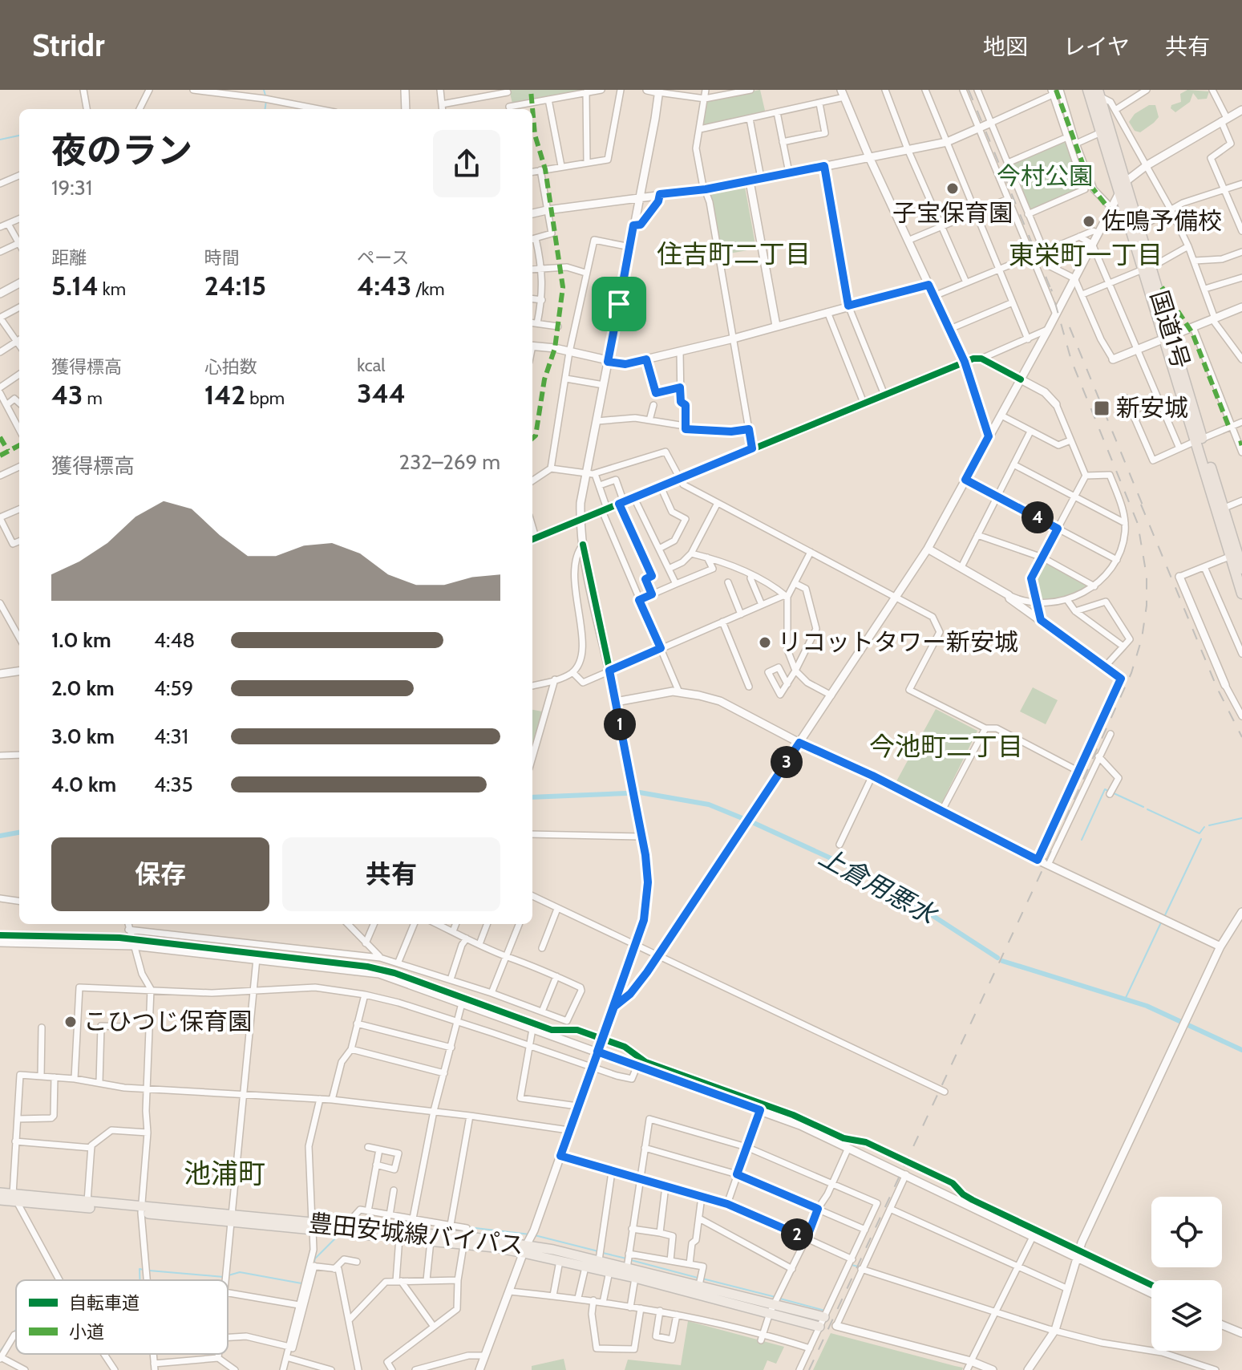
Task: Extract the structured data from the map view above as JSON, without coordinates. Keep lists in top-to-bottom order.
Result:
{
  "streets": {
    "highway": ["国道1号"],
    "main road": ["豊田安城線バイパス"]
  },
  "districts": [
    "住吉町二丁目",
    "東栄町一丁目",
    "今池町二丁目",
    "池浦町"
  ],
  "water": ["上倉用悪水"],
  "parks": ["今村公園"],
  "places": {
    "other": [
      "子宝保育園",
      "佐鳴予備校",
      "リコットタワー新安城",
      "こひつじ保育園"
    ],
    "transit": ["新安城"]
  },
  "legend": ["自転車道", "小道"],
  "page": {
    "header": "Stridr",
    "nav": ["地図", "レイヤ", "共有"],
    "heading": ["夜のラン", "19:31"],
    "stats": [
      ["距離", "5.14 km"],
      ["時間", "24:15"],
      ["ペース", "4:43 /km"],
      ["獲得標高", "43 m"],
      ["心拍数", "142 bpm"],
      ["kcal", "344"]
    ],
    "chart": ["獲得標高", "232–269 m"],
    "pins": [
      "4",
      "1",
      "3",
      "2"
    ],
    "list": [
      {
        "name": "1.0 km",
        "note": "4:48"
      },
      {
        "name": "2.0 km",
        "note": "4:59"
      },
      {
        "name": "3.0 km",
        "note": "4:31"
      },
      {
        "name": "4.0 km",
        "note": "4:35"
      }
    ],
    "buttons": ["保存", "共有"]
  }
}
